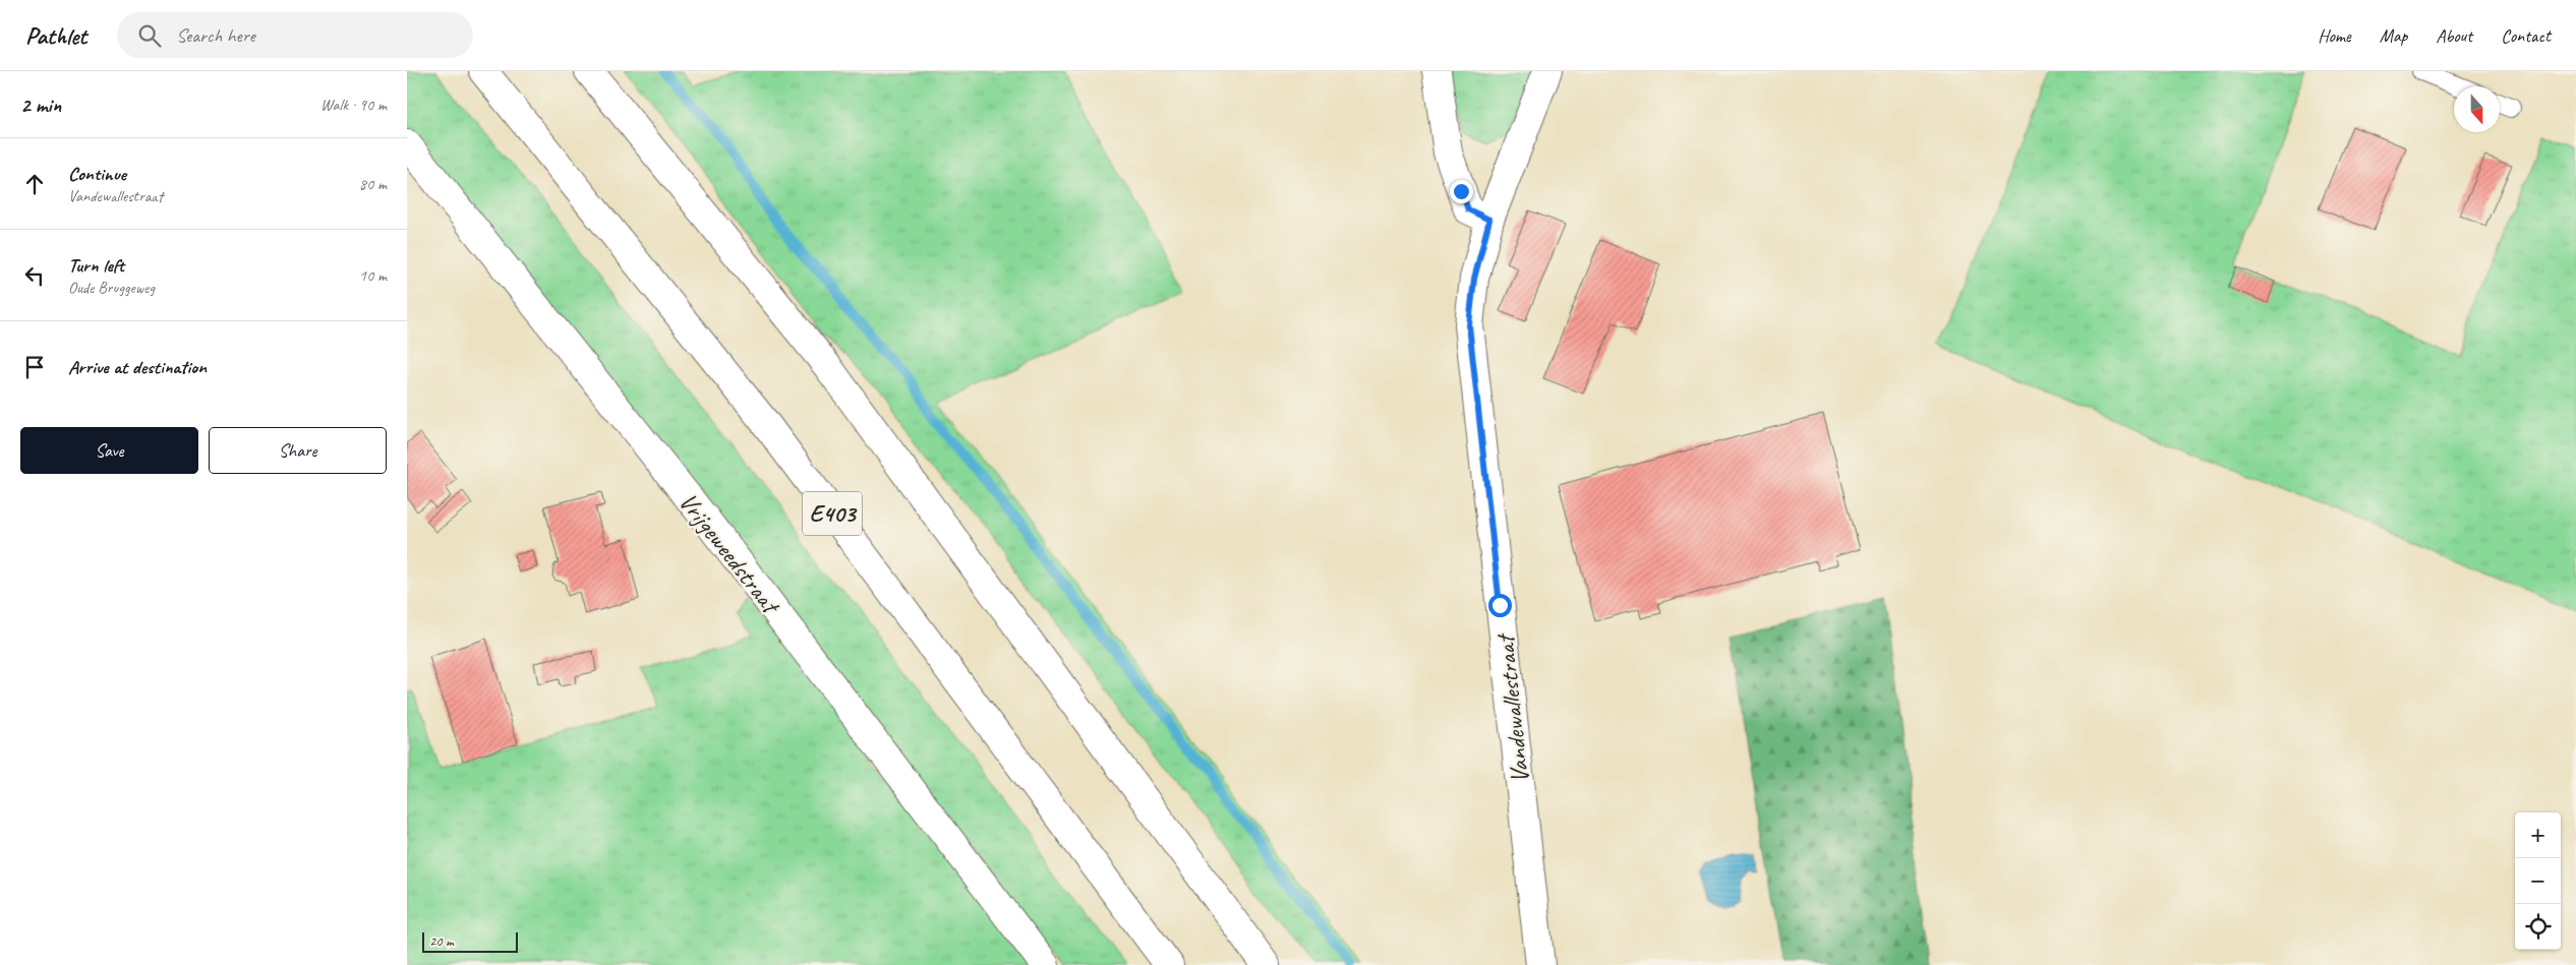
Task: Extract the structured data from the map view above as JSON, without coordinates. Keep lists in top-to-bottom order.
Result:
{
  "streets": {
    "main road": ["E403", "Vrijgeweedstraat", "Vandewallestraat"]
  },
  "scale_bar": "20 m",
  "north": "bottom",
  "page": {
    "header": "Pathlet",
    "search": "Search here",
    "nav": [
      "Home",
      "Map",
      "About",
      "Contact"
    ],
    "heading": ["2 min", "Walk · 90 m"],
    "list": [
      ["Continue", "Vandewallestraat", "80 m"],
      ["Turn left", "Oude Bruggeweg", "10 m"],
      "Arrive at destination"
    ],
    "buttons": ["Save", "Share"],
    "map_buttons": ["+", "−"],
    "scale": "20 m"
  }
}
